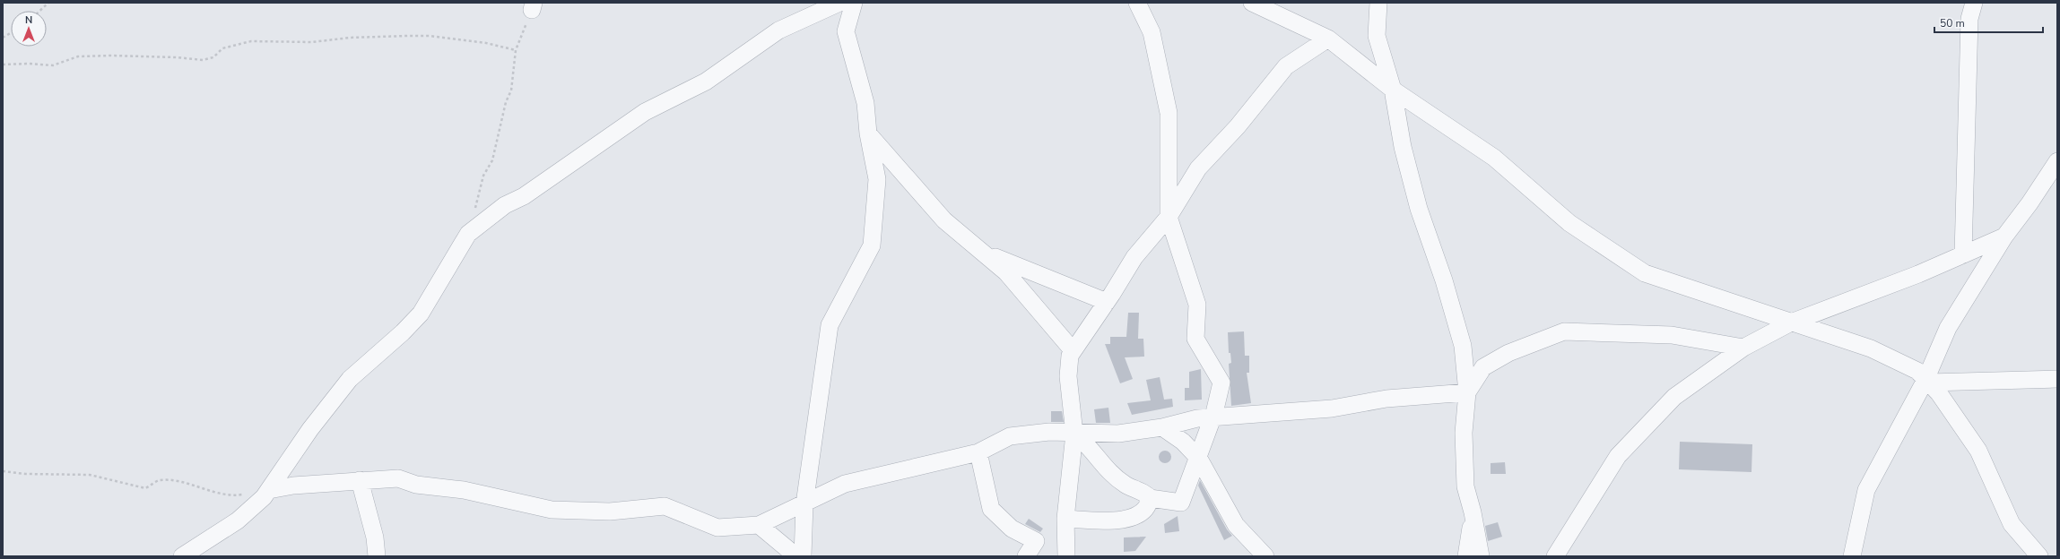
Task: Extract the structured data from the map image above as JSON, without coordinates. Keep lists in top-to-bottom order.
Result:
{
  "scale_bar": "50 m",
  "north": "top"
}
